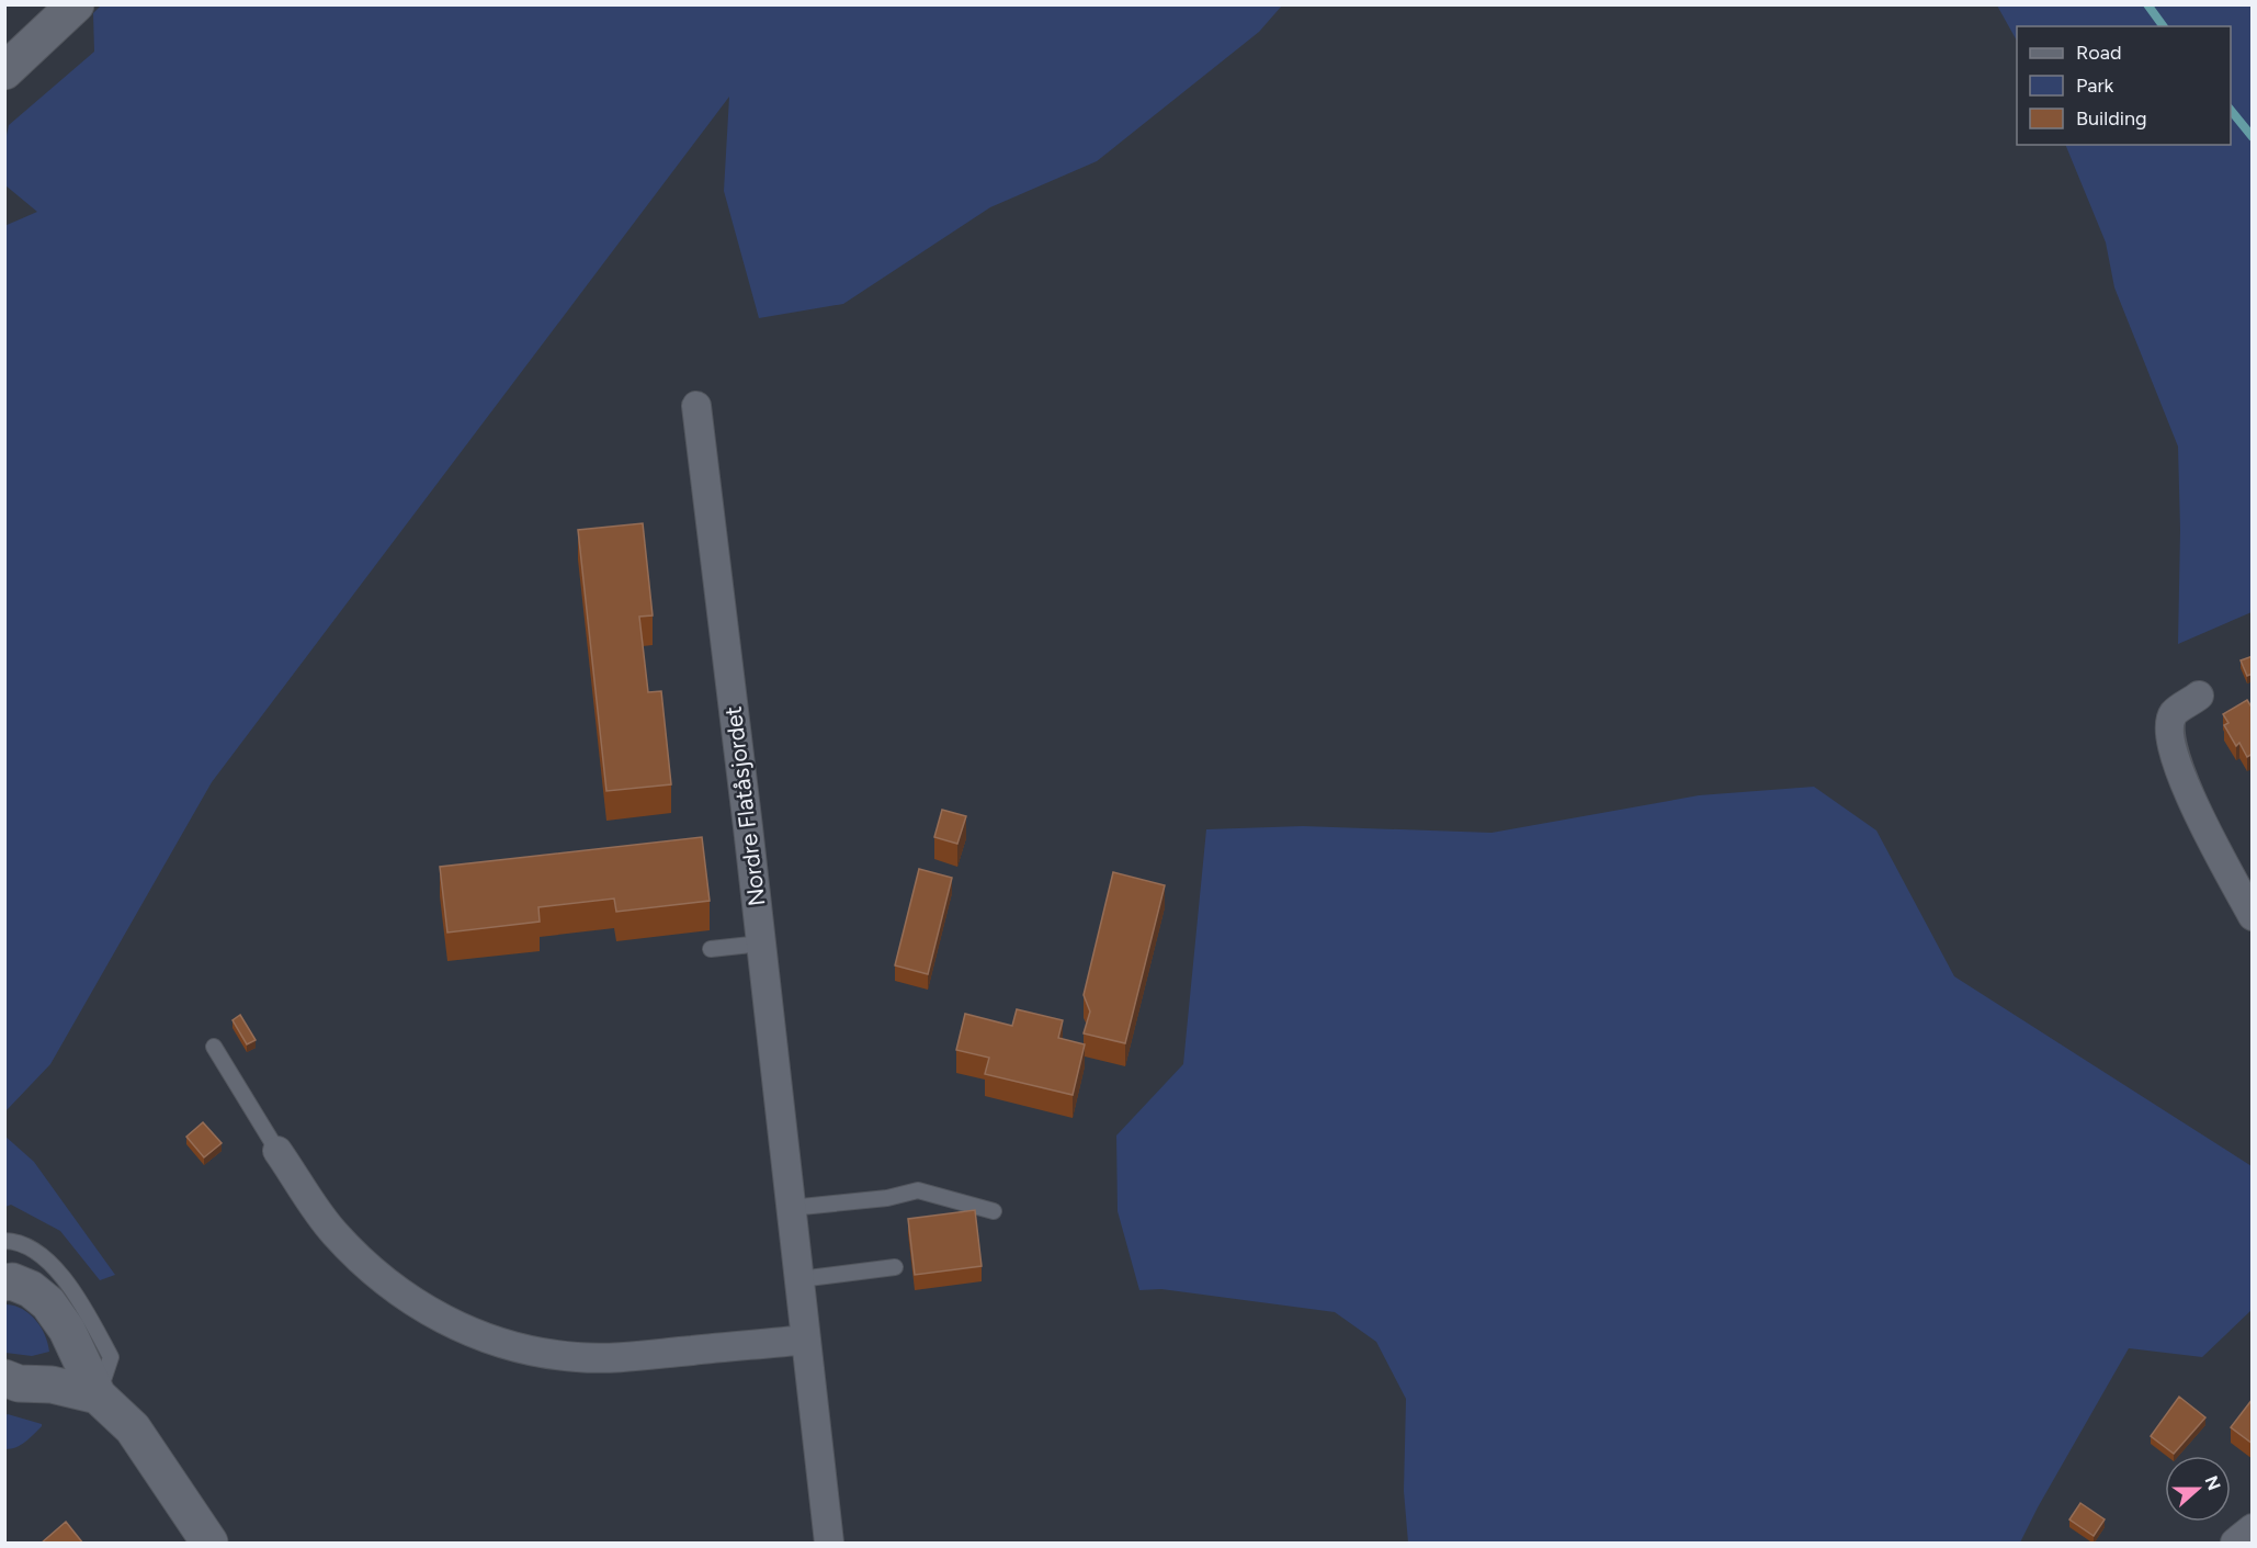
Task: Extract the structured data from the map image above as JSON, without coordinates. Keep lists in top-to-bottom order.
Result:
{
  "streets": {
    "street": ["Nordre Flatåsjordet"]
  },
  "legend": ["Road", "Park", "Building"],
  "north": "right"
}
